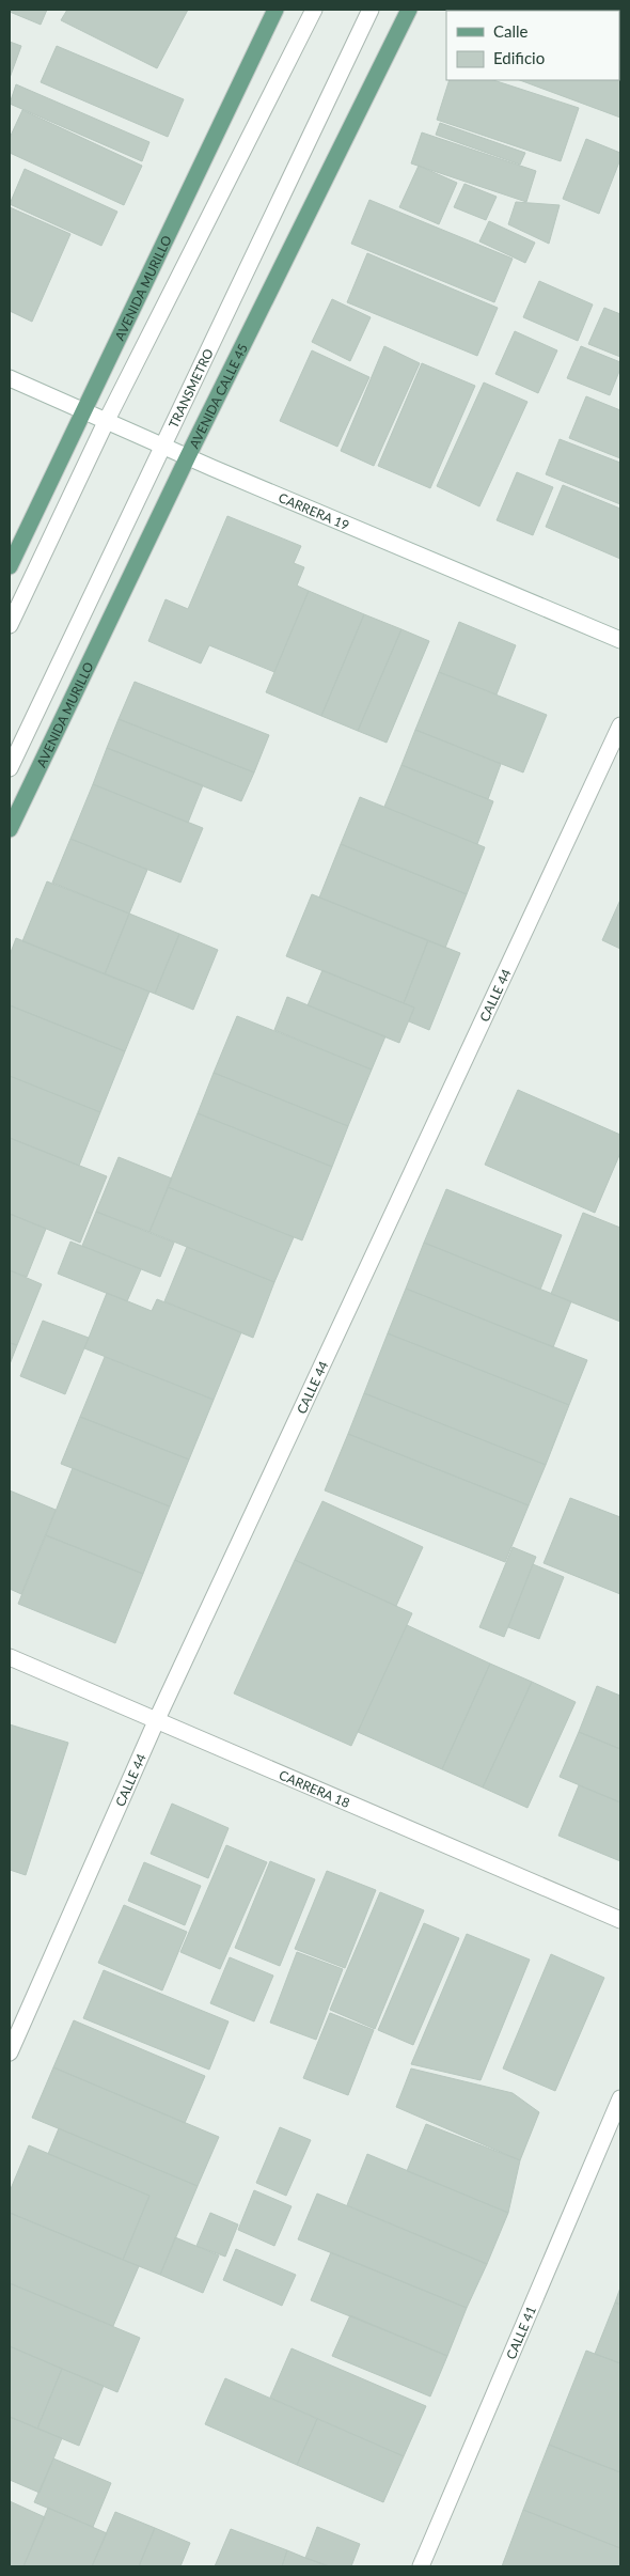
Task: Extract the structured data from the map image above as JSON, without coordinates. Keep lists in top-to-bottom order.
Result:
{
  "streets": {
    "main road": ["AVENIDA MURILLO", "AVENIDA CALLE 45"],
    "street": [
      "TRANSMETRO",
      "CARRERA 19",
      "CALLE 44",
      "CARRERA 18",
      "CALLE 41"
    ]
  },
  "crossings": [
    ["AVENIDA MURILLO", "AVENIDA CALLE 45"],
    ["AVENIDA MURILLO", "CARRERA 19"],
    ["TRANSMETRO", "CARRERA 19"],
    ["AVENIDA CALLE 45", "CARRERA 19"],
    ["CALLE 44", "CARRERA 18"]
  ],
  "legend": ["Calle", "Edificio"]
}
